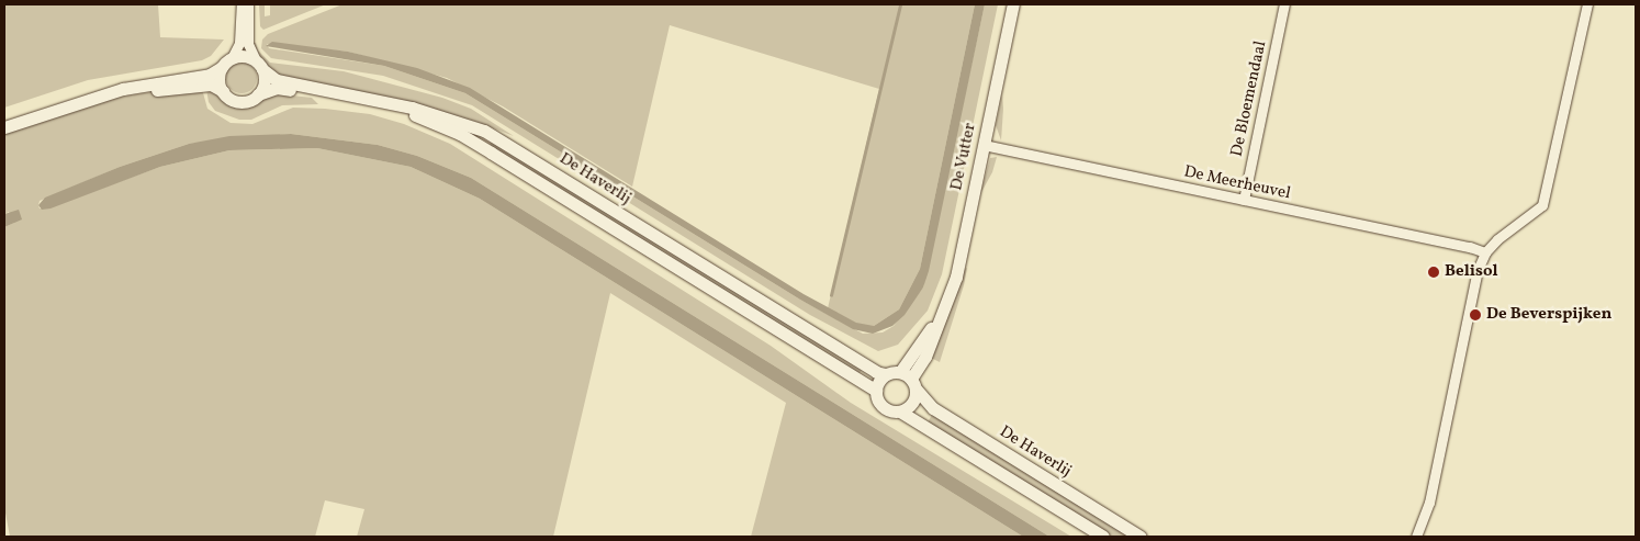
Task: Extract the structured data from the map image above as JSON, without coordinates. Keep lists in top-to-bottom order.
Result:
{
  "streets": {
    "street": [
      "De Bloemendaal",
      "De Vutter",
      "De Haverlij",
      "De Meerheuvel"
    ]
  },
  "crossings": [
    ["De Bloemendaal", "De Meerheuvel"],
    ["De Vutter", "De Haverlij"],
    ["De Vutter", "De Meerheuvel"]
  ],
  "places": ["Belisol", "De Beverspijken"]
}
